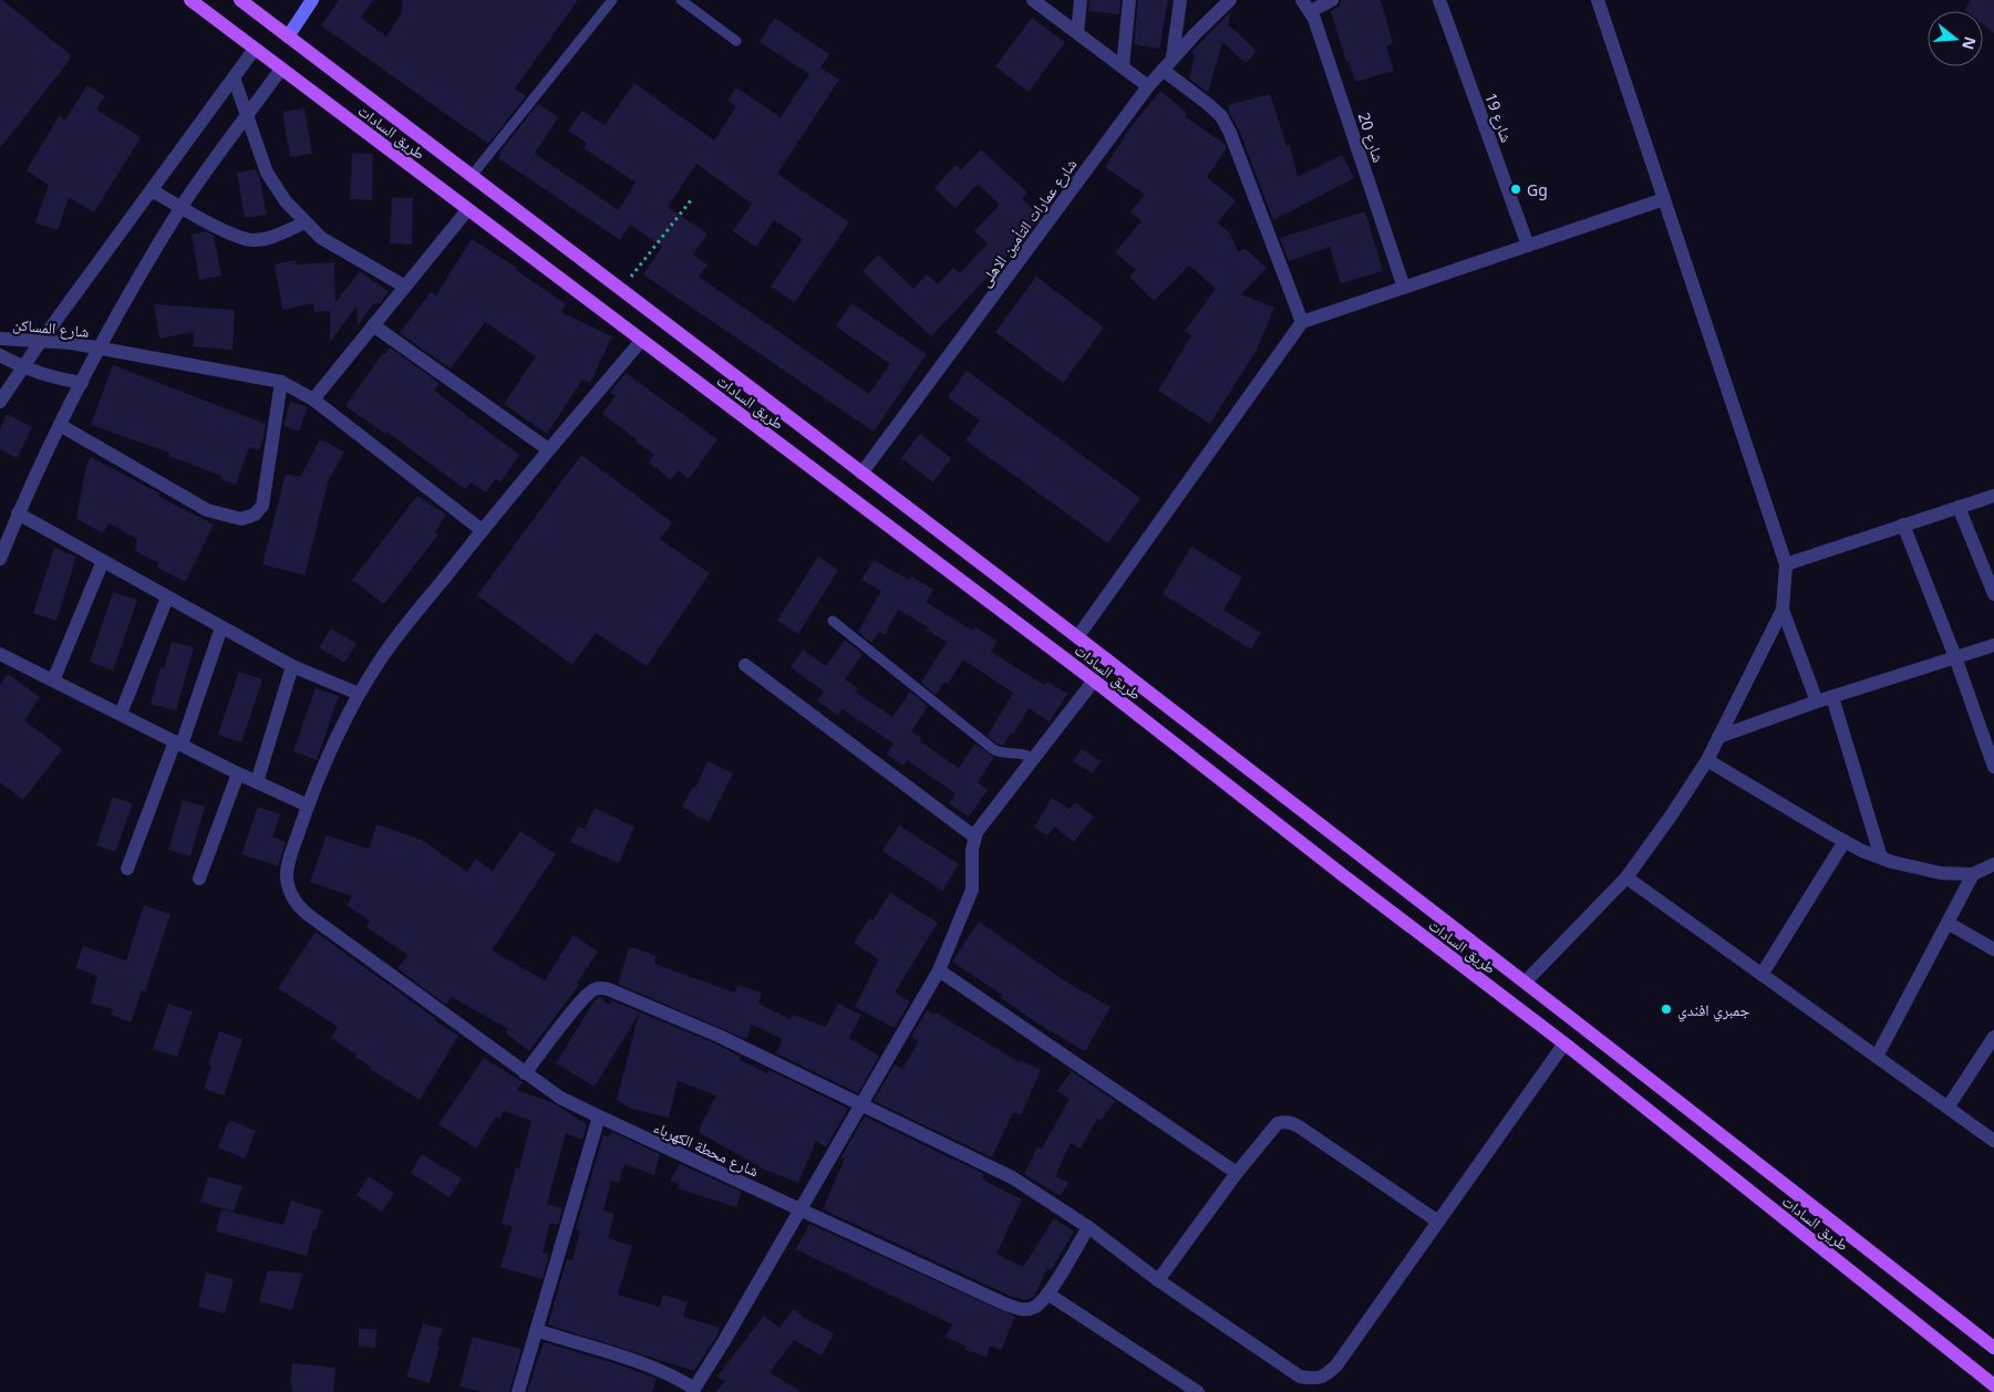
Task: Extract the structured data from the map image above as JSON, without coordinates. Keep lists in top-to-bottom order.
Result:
{
  "streets": {
    "main road": ["طريق السادات"],
    "street": [
      "شارع 19",
      "شارع 20",
      "شارع عمارات التأمين الاهلى",
      "شارع المساكن",
      "شارع محطة الكهرباء"
    ]
  },
  "crossings": [
    ["طريق السادات", "شارع عمارات التأمين الاهلى"],
    ["طريق السادات", "شارع محطة الكهرباء"],
    ["شارع المساكن", "شارع محطة الكهرباء"]
  ],
  "places": ["Gg", "جمبري افندي"],
  "north": "right"
}
